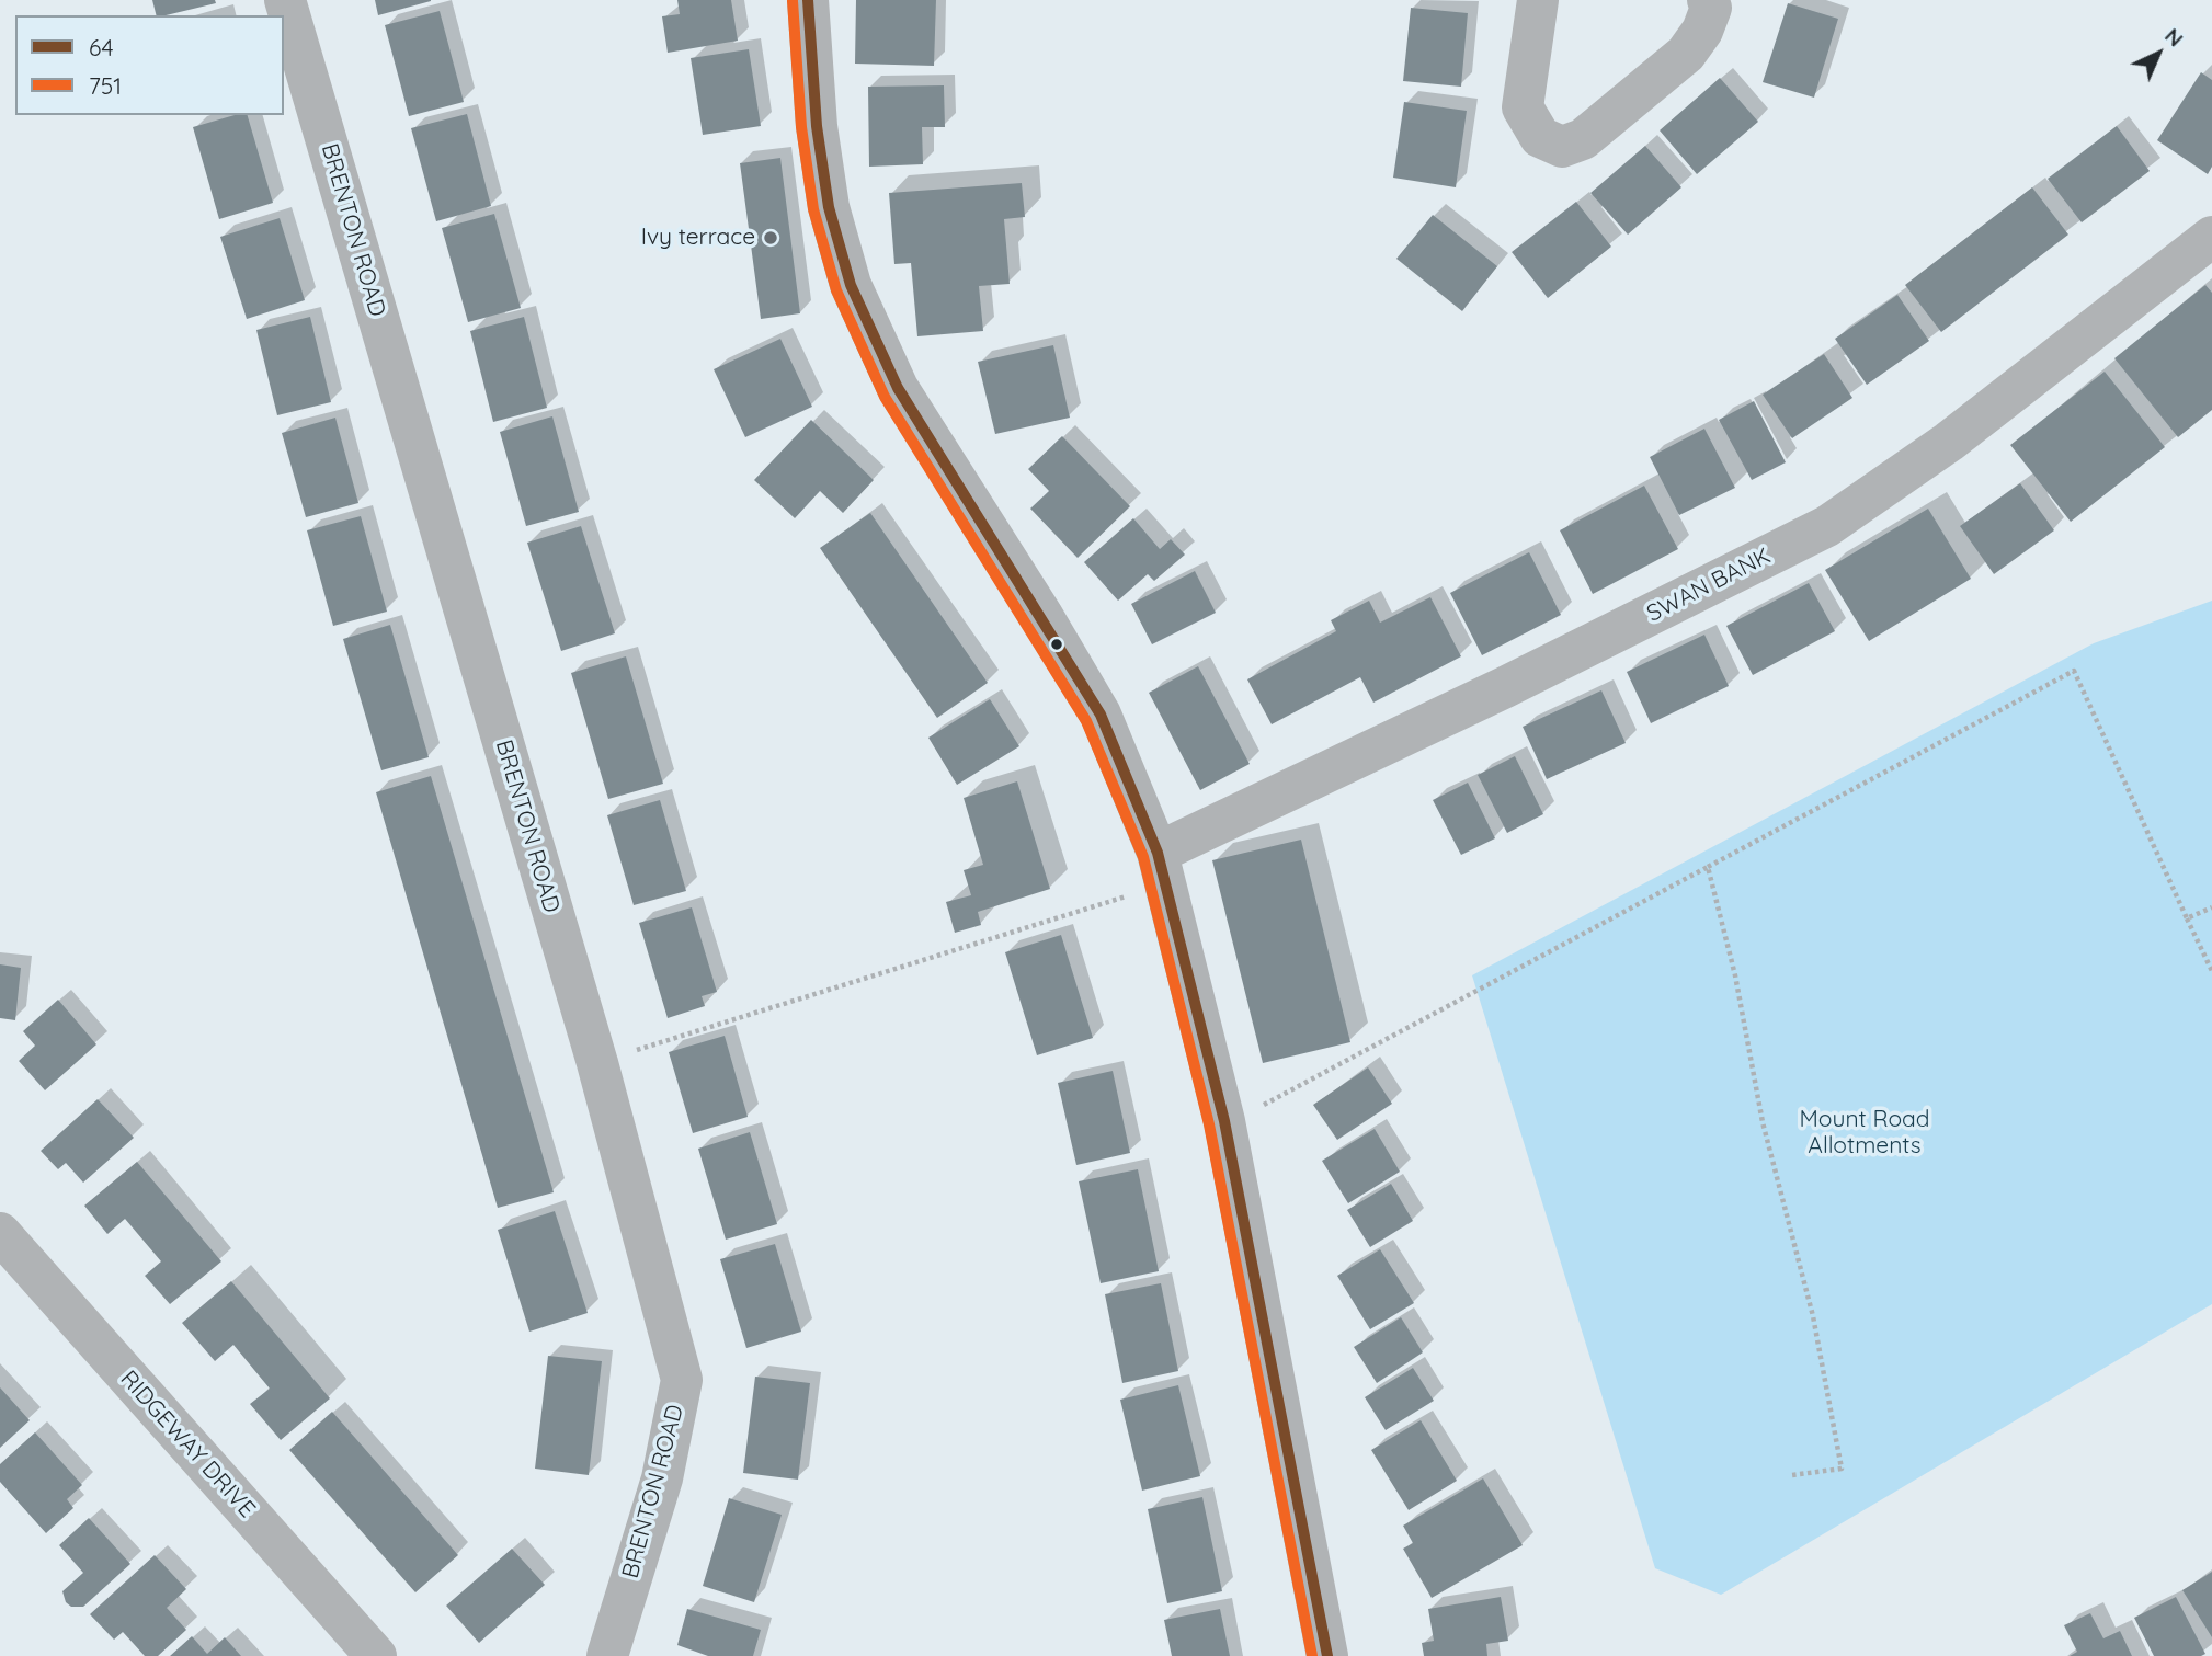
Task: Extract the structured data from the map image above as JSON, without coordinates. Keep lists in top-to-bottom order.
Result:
{
  "streets": {
    "street": ["BRENTON ROAD", "SWAN BANK", "RIDGEWAY DRIVE"]
  },
  "parks": ["Mount Road Allotments"],
  "places": ["Ivy terrace"],
  "lines": ["transit line 64", "transit line 751"],
  "legend": ["64", "751"],
  "north": "top right"
}
